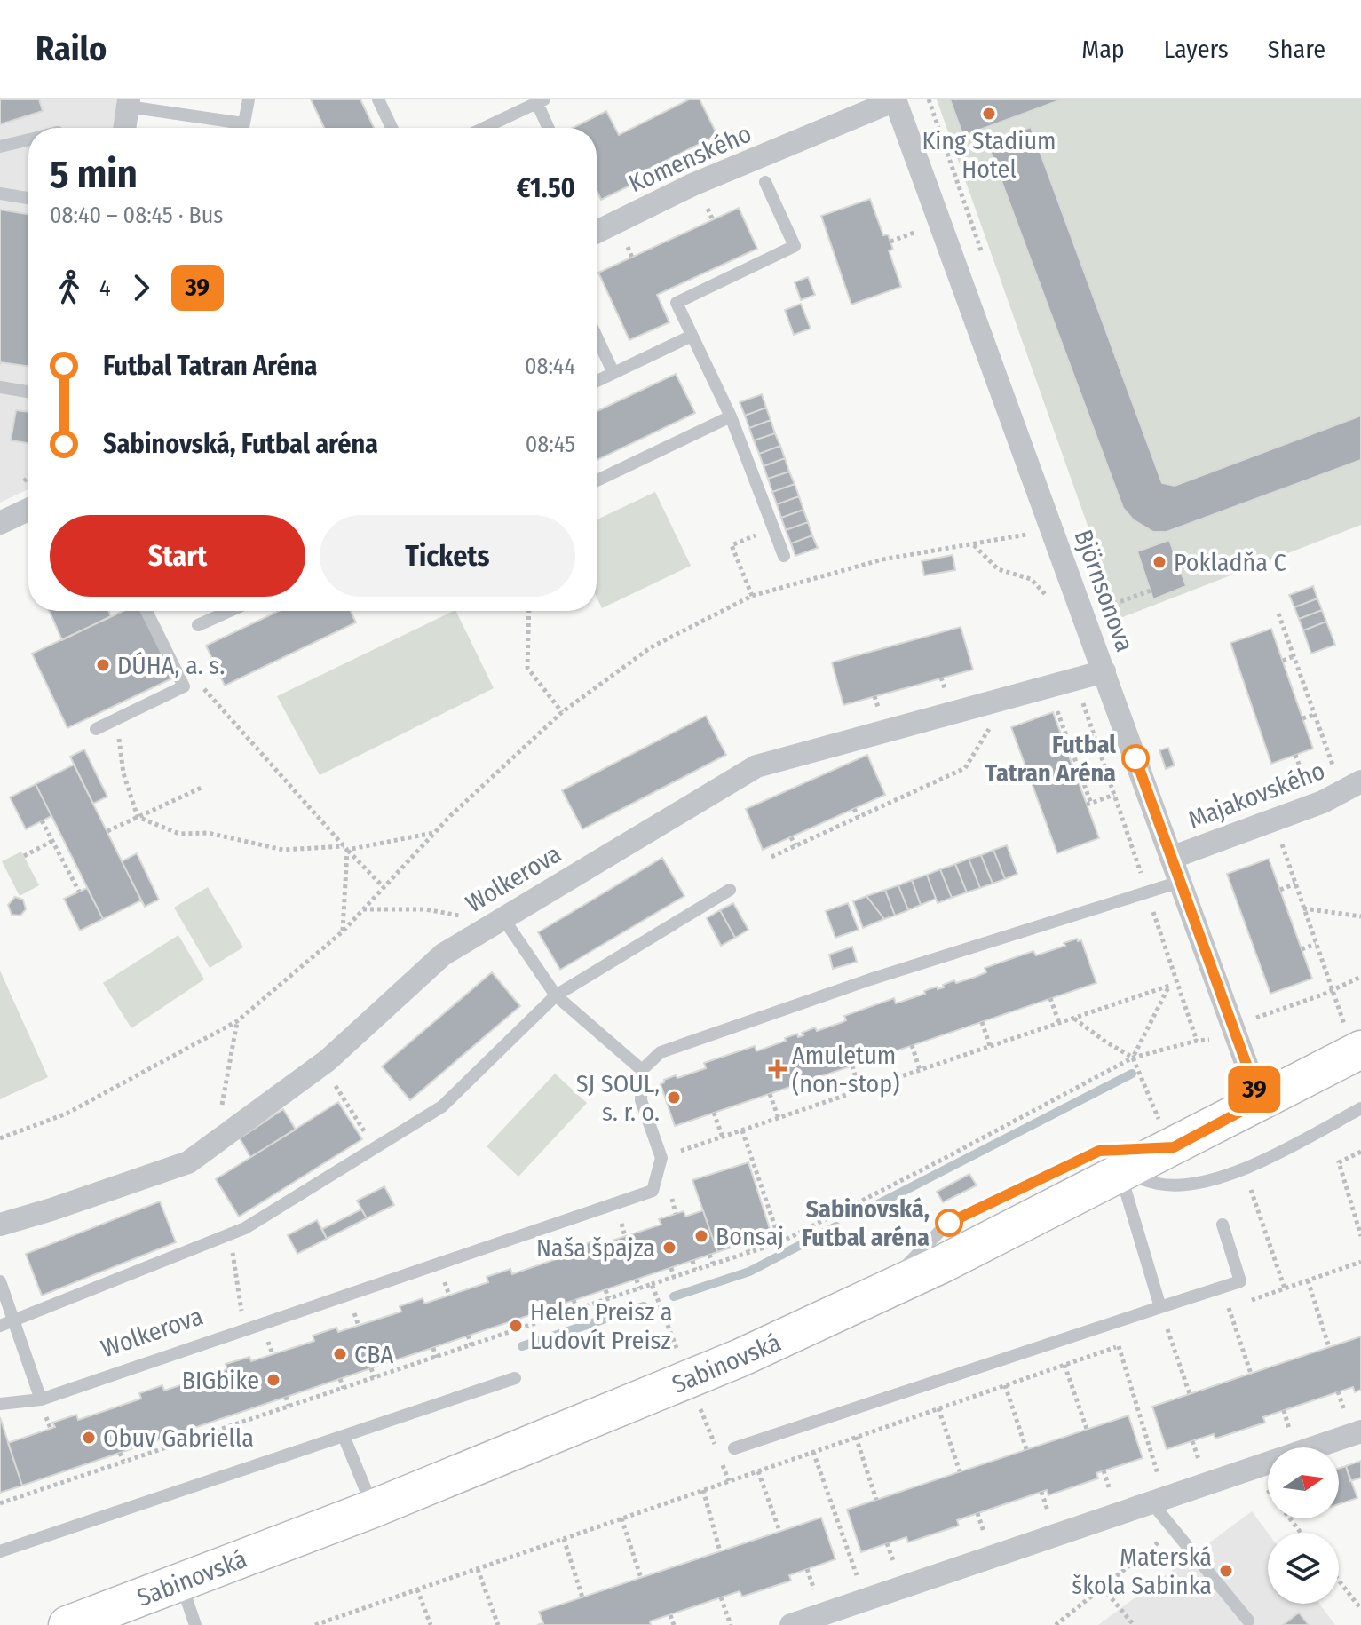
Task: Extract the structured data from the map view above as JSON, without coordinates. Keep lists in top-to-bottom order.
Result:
{
  "streets": {
    "main road": ["Sabinovská"],
    "street": [
      "Komenského",
      "Björnsonova",
      "Majakovského",
      "Wolkerova"
    ]
  },
  "crossings": [
    ["Komenského", "Björnsonova"],
    ["Björnsonova", "Majakovského"],
    ["Björnsonova", "Wolkerova"],
    ["Björnsonova", "Sabinovská"]
  ],
  "places": {
    "other": [
      "King Stadium Hotel",
      "Pokladňa C",
      "DÚHA, a. s.",
      "Futbal Tatran Aréna",
      "SJ SOUL, s. r. o.",
      "Sabinovská, Futbal aréna",
      "Bonsaj",
      "Naša špajza",
      "Helen Preisz a Ludovít Preisz",
      "CBA",
      "BIGbike",
      "Obuv Gabriella",
      "Materská škola Sabinka"
    ],
    "health": ["Amuletum (non-stop)"]
  },
  "lines": ["bus line 39"],
  "north": "right",
  "page": {
    "header": "Railo",
    "nav": ["Map", "Layers", "Share"],
    "on_map": "39",
    "heading": ["5 min", "08:40 – 08:45 · Bus", "€1.50"],
    "legs": ["4", "39"],
    "list": [
      {
        "name": "Futbal Tatran Aréna",
        "value": "08:44"
      },
      {
        "name": "Sabinovská, Futbal aréna",
        "value": "08:45"
      }
    ],
    "buttons": ["Start", "Tickets"]
  }
}
